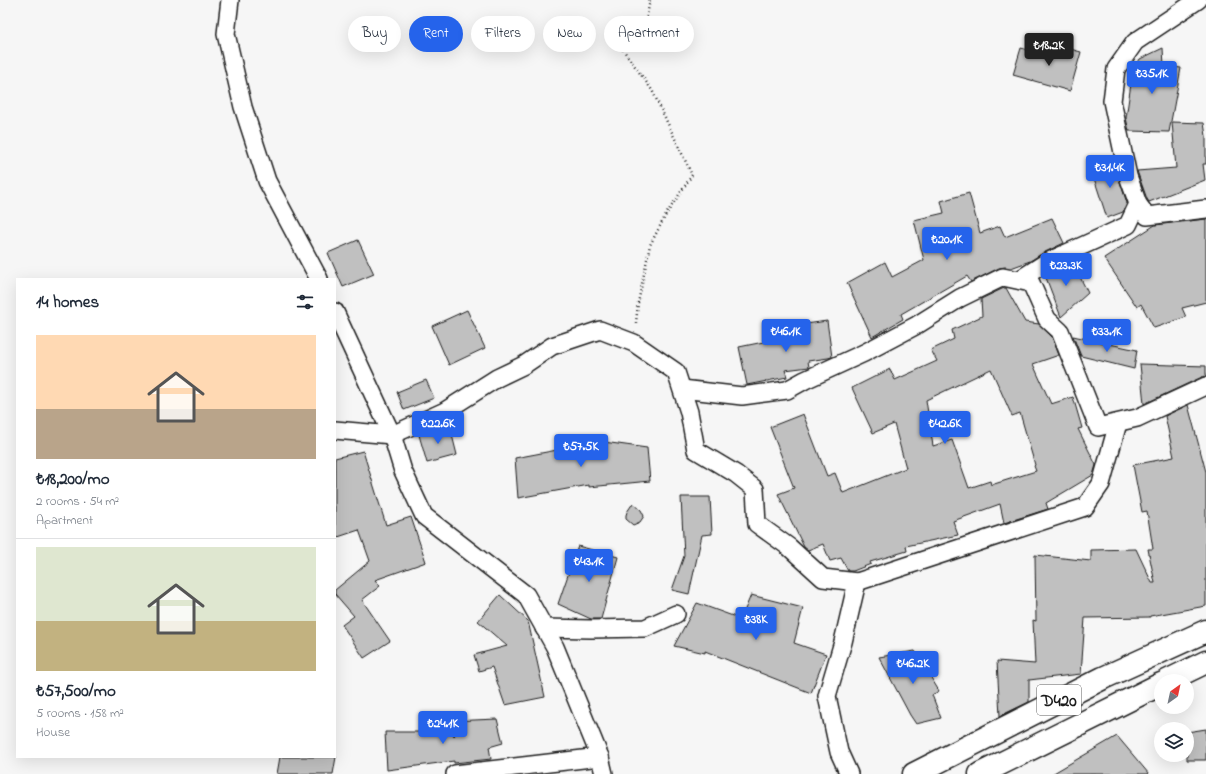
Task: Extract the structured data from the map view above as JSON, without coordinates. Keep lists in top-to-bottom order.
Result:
{
  "streets": {
    "highway": ["D420"]
  },
  "north": "top right",
  "page": {
    "chip": [
      "Buy",
      "Rent",
      "Filters",
      "New",
      "Apartment"
    ],
    "price": [
      "₺18.2K",
      "₺35.1K",
      "₺31.4K",
      "₺20.1K",
      "₺23.3K",
      "₺46.1K",
      "₺33.1K",
      "₺22.6K",
      "₺42.6K",
      "₺57.5K",
      "₺43.1K",
      "₺38K",
      "₺46.2K",
      "₺24.1K"
    ],
    "heading": "14 homes",
    "list": [
      {
        "name": "₺18,200/mo",
        "note": "2 rooms · 54 m² · Apartment"
      },
      {
        "name": "₺57,500/mo",
        "note": "5 rooms · 158 m² · House"
      }
    ]
  }
}
